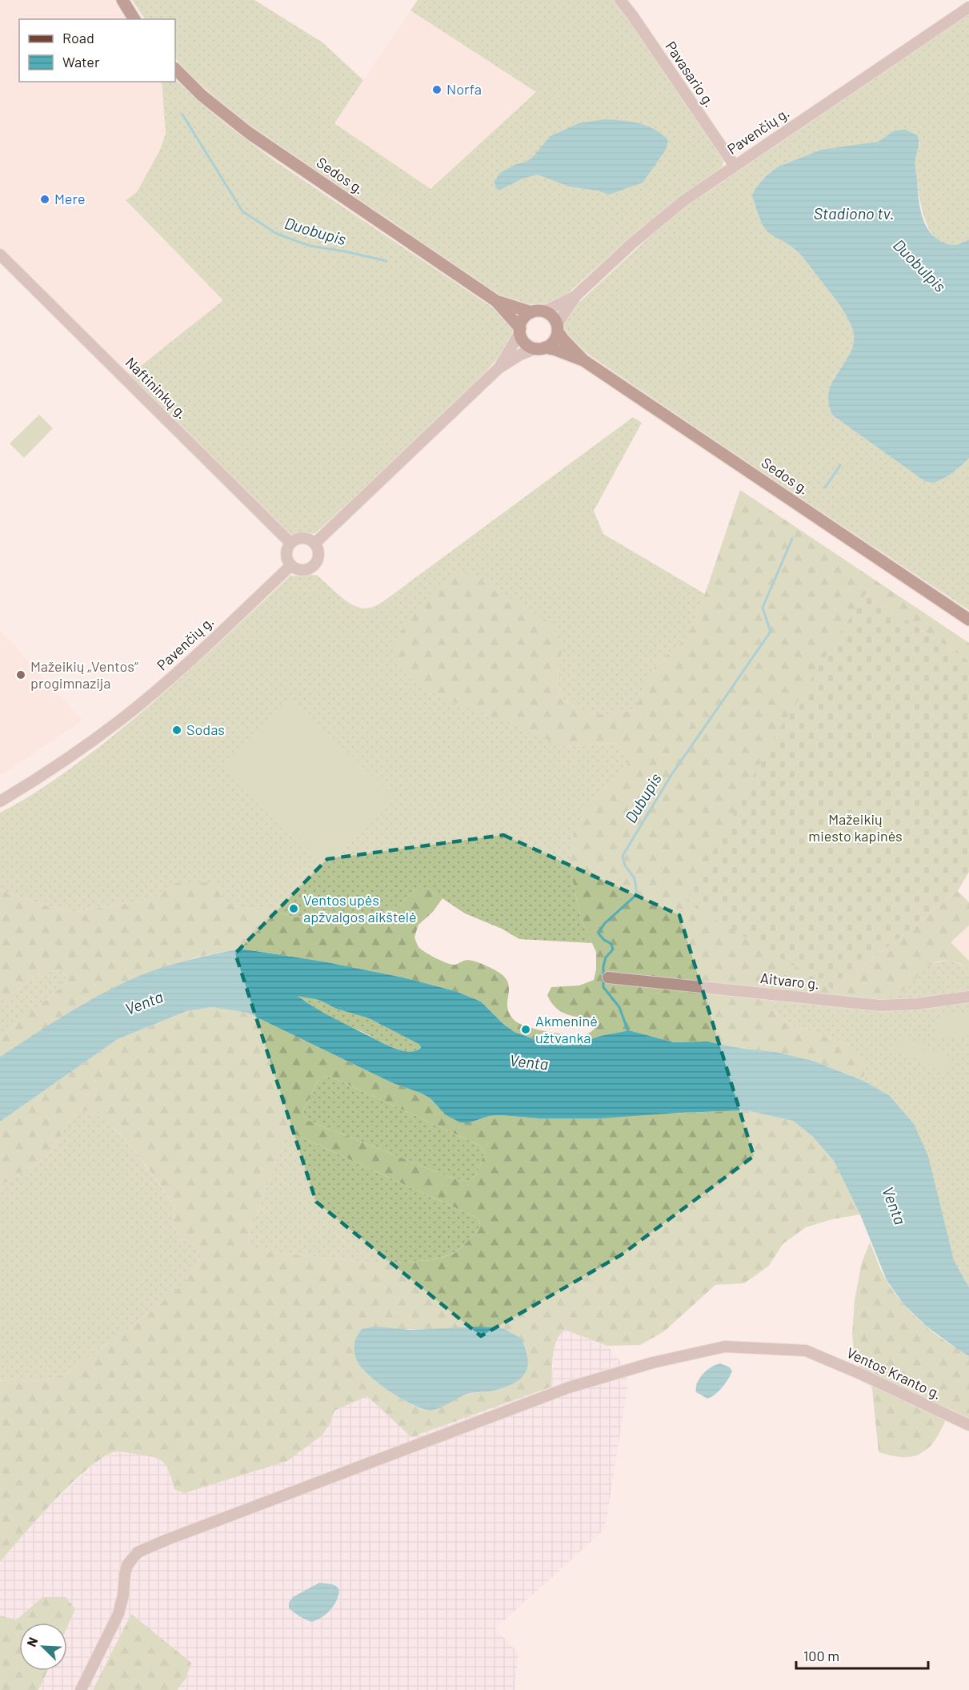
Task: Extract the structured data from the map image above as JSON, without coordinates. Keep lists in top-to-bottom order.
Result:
{
  "streets": {
    "main road": ["Sedos g."],
    "street": [
      "Pavasario g.",
      "Pavenčių g.",
      "Naftininkų g.",
      "Aitvaro g.",
      "Ventos Kranto g."
    ]
  },
  "crossings": [
    ["Pavasario g.", "Pavenčių g."],
    ["Pavenčių g.", "Sedos g."],
    ["Pavenčių g.", "Naftininkų g."]
  ],
  "water": [
    "Stadiono tv.",
    "Duobupis",
    "Duobulpis",
    "Dubupis",
    "Venta"
  ],
  "parks": ["Mažeikių miesto kapinės"],
  "places": [
    "Norfa",
    "Mere",
    "Mažeikių „Ventos“ progimnazija",
    "Sodas",
    "Ventos upės apžvalgos aikštelė",
    "Akmeninė užtvanka"
  ],
  "legend": ["Road", "Water"],
  "scale_bar": "100 m",
  "north": "top left"
}
